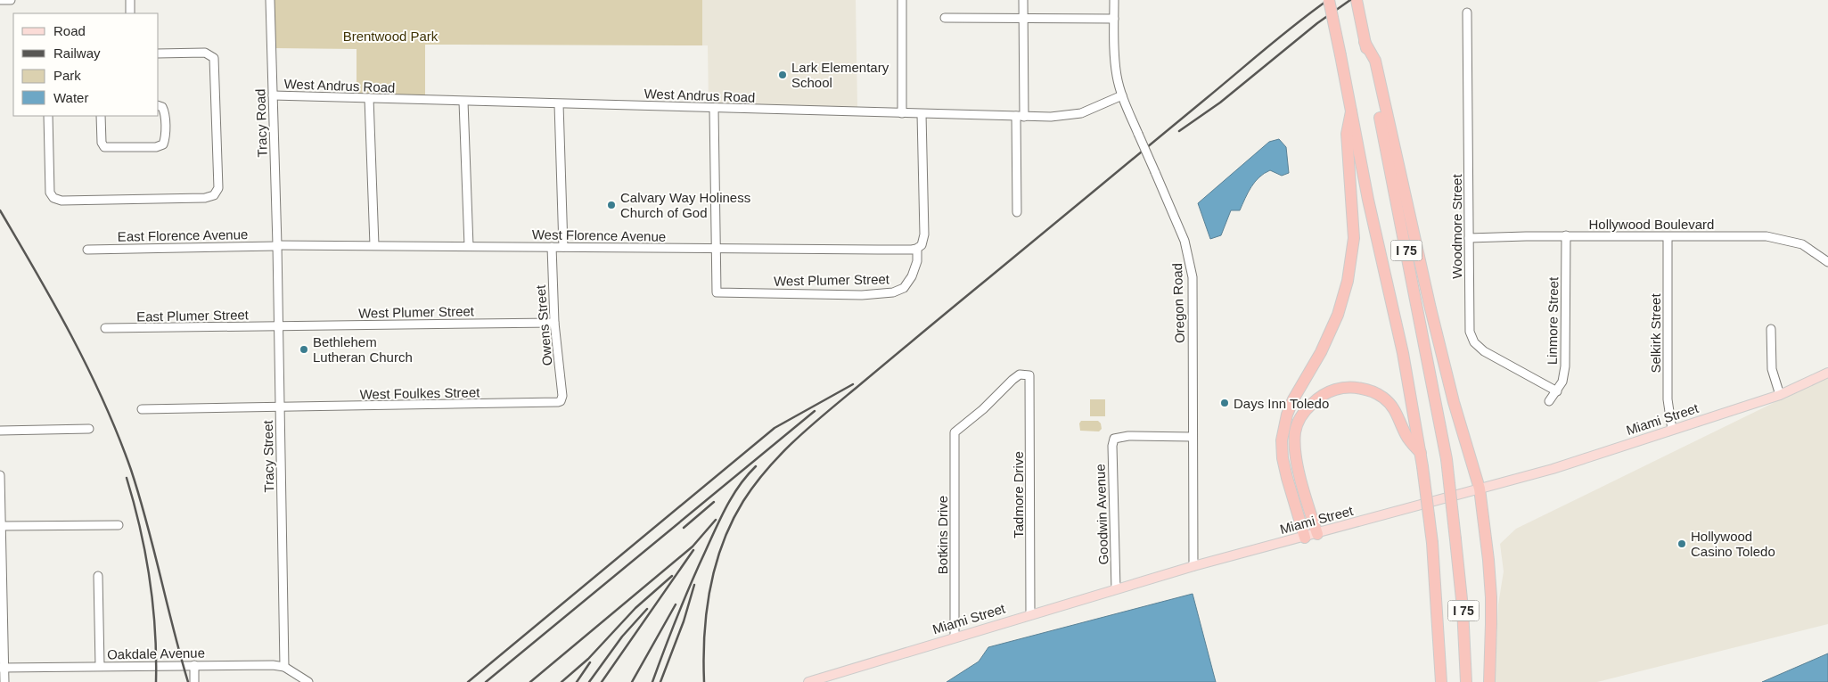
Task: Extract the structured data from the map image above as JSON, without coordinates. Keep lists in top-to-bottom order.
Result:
{
  "streets": {
    "highway": ["I 75"],
    "main road": ["Miami Street"],
    "street": [
      "West Andrus Road",
      "Tracy Road",
      "Hollywood Boulevard",
      "Woodmore Street",
      "East Florence Avenue",
      "West Florence Avenue",
      "West Plumer Street",
      "Oregon Road",
      "East Plumer Street",
      "Linmore Street",
      "Owens Street",
      "Selkirk Street",
      "West Foulkes Street",
      "Tracy Street",
      "Tadmore Drive",
      "Goodwin Avenue",
      "Botkins Drive",
      "Oakdale Avenue"
    ]
  },
  "crossings": [
    ["West Andrus Road", "Tracy Road"],
    ["West Andrus Road", "West Plumer Street"],
    ["West Andrus Road", "Oregon Road"],
    ["Tracy Road", "East Florence Avenue"],
    ["Tracy Road", "West Florence Avenue"],
    ["Tracy Road", "Tracy Street"],
    ["Hollywood Boulevard", "Woodmore Street"],
    ["Hollywood Boulevard", "Linmore Street"],
    ["Hollywood Boulevard", "Selkirk Street"],
    ["Woodmore Street", "Linmore Street"],
    ["East Florence Avenue", "West Florence Avenue"],
    ["East Florence Avenue", "Tracy Street"],
    ["West Florence Avenue", "West Plumer Street"],
    ["West Florence Avenue", "Owens Street"],
    ["West Florence Avenue", "Tracy Street"],
    ["West Plumer Street", "East Plumer Street"],
    ["West Plumer Street", "Owens Street"],
    ["West Plumer Street", "Tracy Street"],
    ["Oregon Road", "Miami Street"],
    ["Oregon Road", "Goodwin Avenue"],
    ["East Plumer Street", "Tracy Street"],
    ["Owens Street", "West Foulkes Street"],
    ["Selkirk Street", "Miami Street"],
    ["West Foulkes Street", "Tracy Street"],
    ["Miami Street", "Tadmore Drive"],
    ["Miami Street", "Goodwin Avenue"],
    ["Miami Street", "Botkins Drive"],
    ["Tracy Street", "Oakdale Avenue"],
    ["Tadmore Drive", "Botkins Drive"]
  ],
  "parks": ["Brentwood Park"],
  "places": [
    "Lark Elementary School",
    "Calvary Way Holiness Church of God",
    "Bethlehem Lutheran Church",
    "Days Inn Toledo",
    "Hollywood Casino Toledo"
  ],
  "legend": [
    "Road",
    "Railway",
    "Park",
    "Water"
  ]
}
